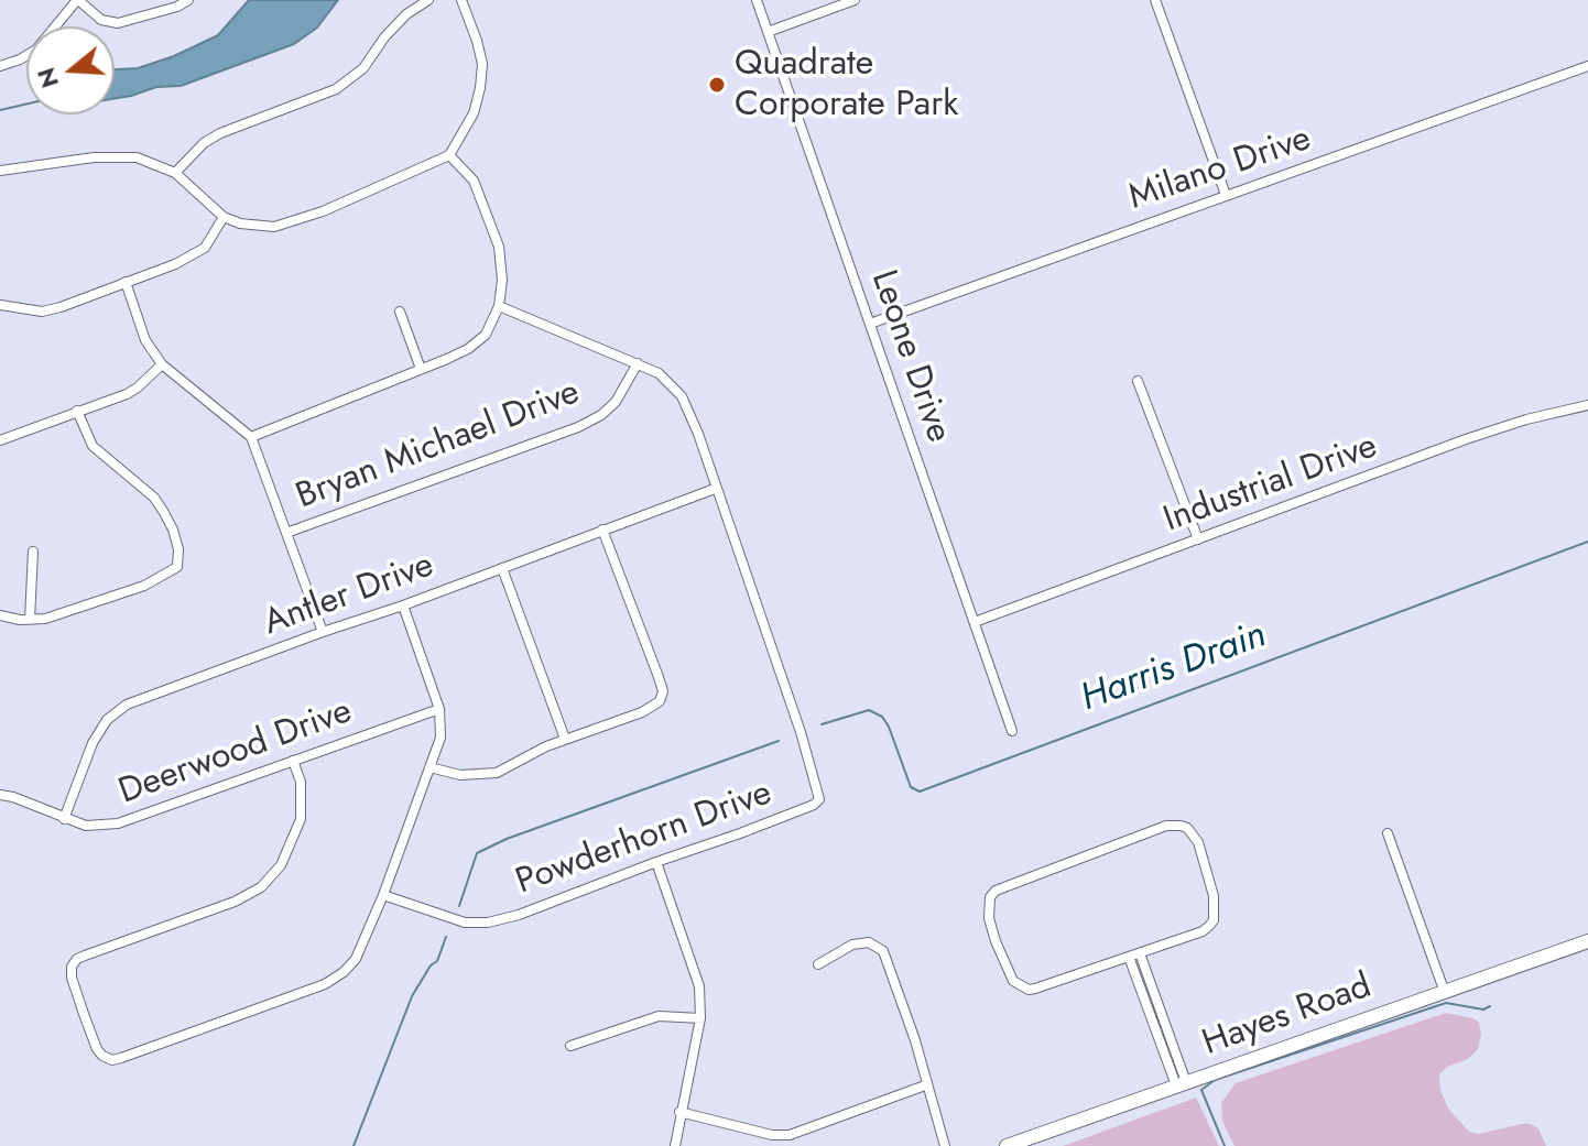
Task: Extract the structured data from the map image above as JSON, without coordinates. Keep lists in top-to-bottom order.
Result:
{
  "streets": {
    "street": [
      "Milano Drive",
      "Leone Drive",
      "Bryan Michael Drive",
      "Industrial Drive",
      "Antler Drive",
      "Deerwood Drive",
      "Powderhorn Drive",
      "Hayes Road"
    ]
  },
  "crossings": [
    ["Milano Drive", "Leone Drive"],
    ["Leone Drive", "Industrial Drive"],
    ["Antler Drive", "Deerwood Drive"],
    ["Antler Drive", "Powderhorn Drive"]
  ],
  "water": ["Harris Drain"],
  "places": ["Quadrate Corporate Park"],
  "north": "left"
}
